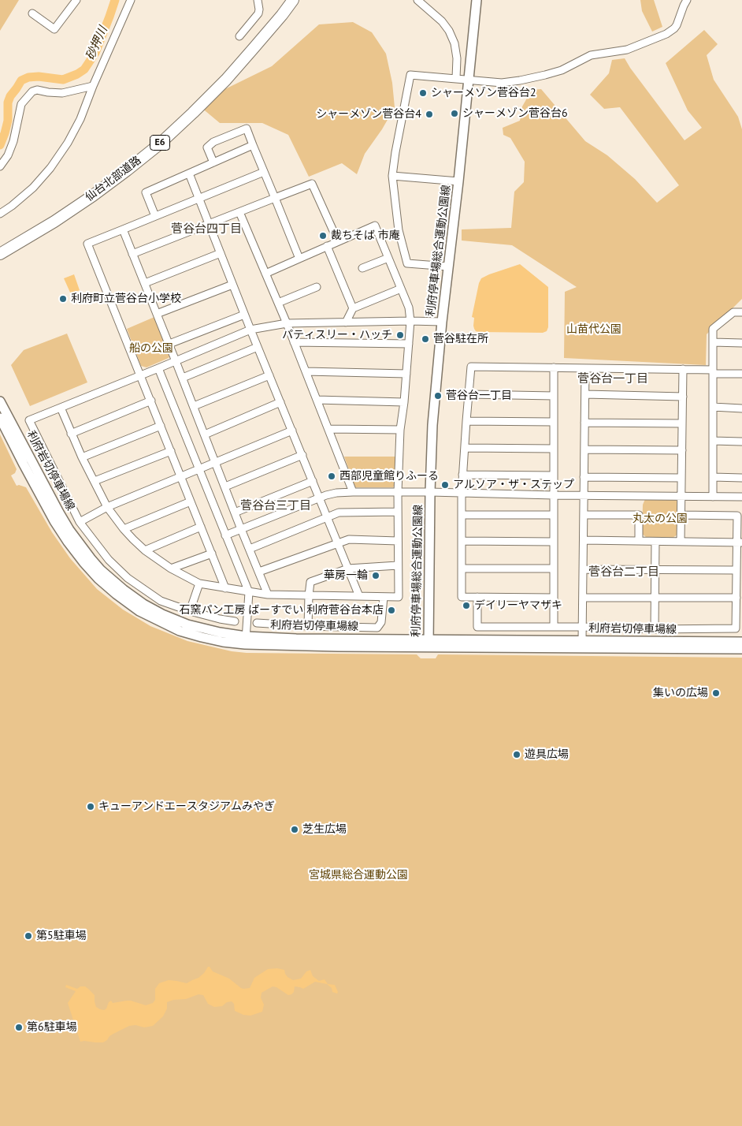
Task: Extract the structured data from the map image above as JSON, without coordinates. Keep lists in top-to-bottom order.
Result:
{
  "streets": {
    "highway": ["E6", "仙台北部道路"],
    "main road": ["利府停車場総合運動公園線", "利府岩切停車場線"]
  },
  "crossings": [
    ["利府停車場総合運動公園線", "利府岩切停車場線"]
  ],
  "districts": [
    "菅谷台四丁目",
    "菅谷台一丁目",
    "菅谷台三丁目",
    "菅谷台二丁目"
  ],
  "water": ["砂押川"],
  "parks": [
    "山苗代公園",
    "船の公園",
    "丸太の公園",
    "宮城県総合運動公園"
  ],
  "places": [
    "シャーメゾン菅谷台2",
    "シャーメゾン菅谷台6",
    "シャーメゾン菅谷台4",
    "裁ちそば 市庵",
    "利府町立菅谷台小学校",
    "パティスリー・ハッチ",
    "菅谷駐在所",
    "菅谷台一丁目",
    "西部児童館りふーる",
    "アルソア・ザ・ステップ",
    "華房一輪",
    "デイリーヤマザキ",
    "石窯パン工房 ばーすでい 利府菅谷台本店",
    "集いの広場",
    "遊具広場",
    "キューアンドエースタジアムみやぎ",
    "芝生広場",
    "第5駐車場",
    "第6駐車場"
  ]
}
